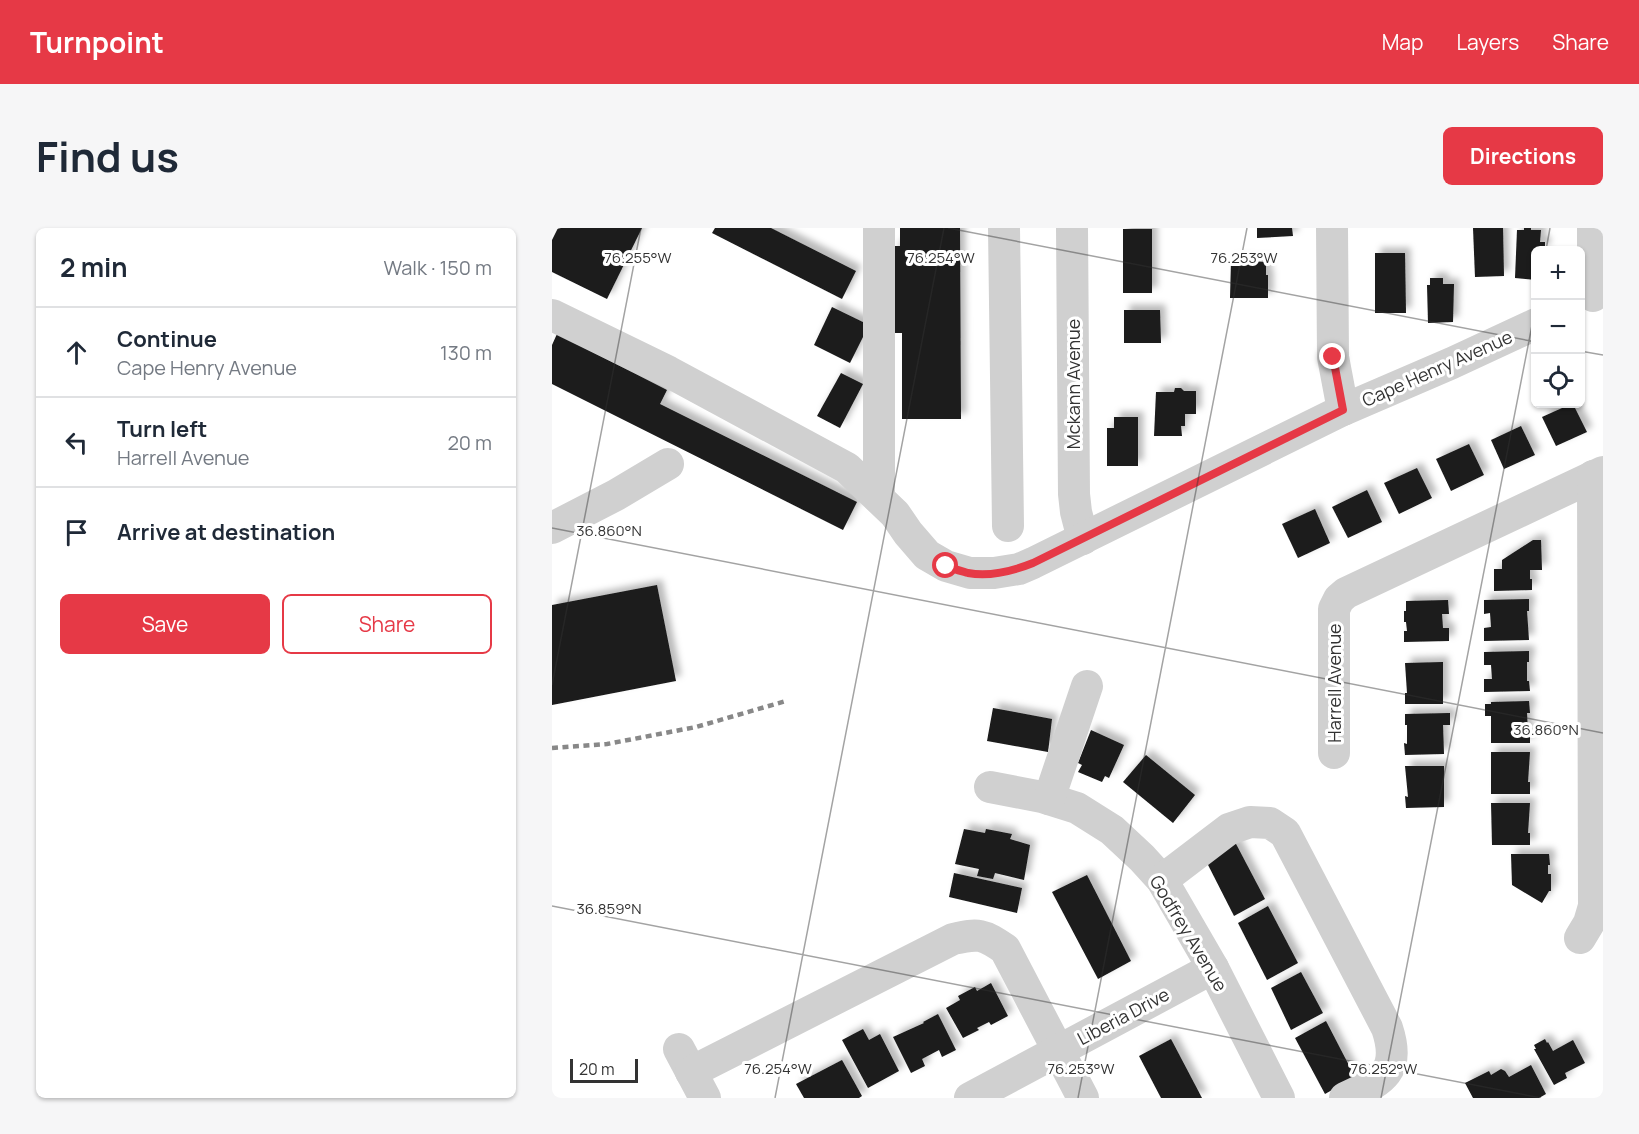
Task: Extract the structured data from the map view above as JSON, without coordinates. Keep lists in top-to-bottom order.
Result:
{
  "streets": {
    "street": [
      "Cape Henry Avenue",
      "Mckann Avenue",
      "Harrell Avenue",
      "Godfrey Avenue",
      "Liberia Drive"
    ]
  },
  "crossings": [
    ["Cape Henry Avenue", "Mckann Avenue"],
    ["Godfrey Avenue", "Liberia Drive"]
  ],
  "scale_bar": "20 m",
  "page": {
    "header": "Turnpoint",
    "nav": ["Map", "Layers", "Share"],
    "title": "Find us",
    "buttons": [
      "Directions",
      ["Save", "Share"]
    ],
    "heading": ["2 min", "Walk · 150 m"],
    "map_buttons": ["+", "−"],
    "list": [
      ["Continue", "Cape Henry Avenue", "130 m"],
      ["Turn left", "Harrell Avenue", "20 m"],
      "Arrive at destination"
    ],
    "scale": "20 m"
  },
  "coordinates": [
    "76.255°W",
    "76.254°W",
    "76.253°W",
    "36.860°N",
    "36.859°N",
    "76.252°W"
  ]
}
